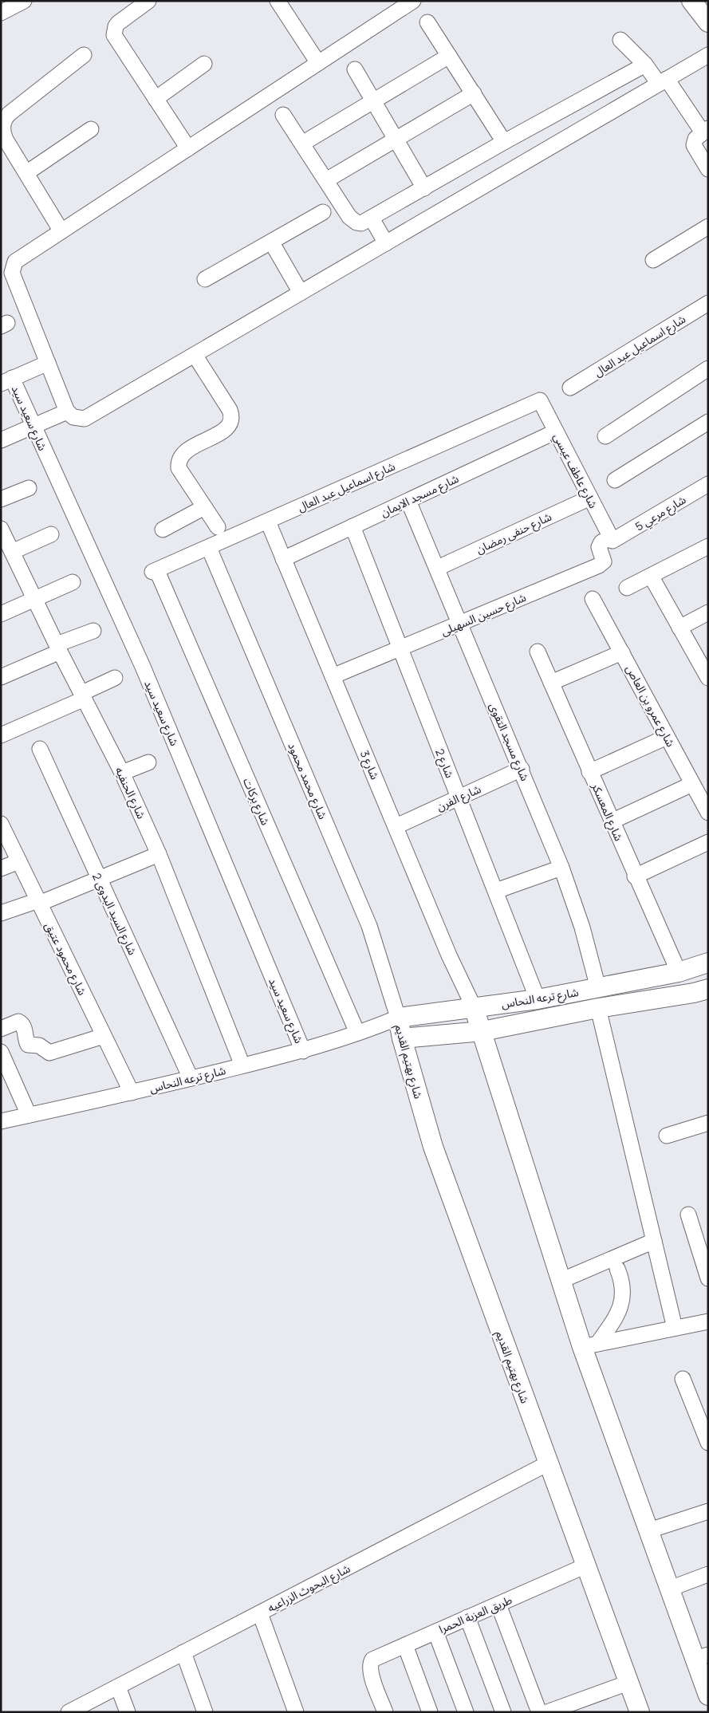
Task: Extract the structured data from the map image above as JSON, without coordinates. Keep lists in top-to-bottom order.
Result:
{
  "streets": {
    "main road": ["شارع ترعه النحاس", "شارع بهتيم القديم"],
    "street": [
      "شارع اسماعيل عبد العال",
      "شارع سعيد سيد",
      "شارع عاطف عيسي",
      "شارع مسجد الايمان",
      "شارع مرعي 5",
      "شارع حنفى رمضان",
      "شارع حسين السهيلى",
      "شارع عمرو بن العاص",
      "شارع مسجد التقوى",
      "شارع 2",
      "شارع 3",
      "شارع محمد محمود",
      "شارع الحنفيه",
      "شارع الفرن",
      "شارع بركات",
      "شارع المعسكر",
      "شارع السيد البدوى 2",
      "شارع محمود عتيق",
      "شارع البحوث الزراعيه",
      "طريق العزبة الحمرا"
    ]
  },
  "crossings": [
    ["شارع اسماعيل عبد العال", "شارع عاطف عيسي"],
    ["شارع اسماعيل عبد العال", "شارع 3"],
    ["شارع اسماعيل عبد العال", "شارع محمد محمود"],
    ["شارع اسماعيل عبد العال", "شارع بركات"],
    ["شارع سعيد سيد", "شارع ترعه النحاس"],
    ["شارع عاطف عيسي", "شارع مسجد الايمان"],
    ["شارع عاطف عيسي", "شارع مرعي 5"],
    ["شارع عاطف عيسي", "شارع حنفى رمضان"],
    ["شارع عاطف عيسي", "شارع حسين السهيلى"],
    ["شارع مسجد الايمان", "شارع مسجد التقوى"],
    ["شارع مسجد الايمان", "شارع 2"],
    ["شارع مسجد الايمان", "شارع 3"],
    ["شارع مرعي 5", "شارع حسين السهيلى"],
    ["شارع حنفى رمضان", "شارع مسجد التقوى"],
    ["شارع حسين السهيلى", "شارع مسجد التقوى"],
    ["شارع حسين السهيلى", "شارع 2"],
    ["شارع حسين السهيلى", "شارع 3"],
    ["شارع مسجد التقوى", "شارع الفرن"],
    ["شارع مسجد التقوى", "شارع ترعه النحاس"],
    ["شارع 2", "شارع الفرن"],
    ["شارع 2", "شارع ترعه النحاس"],
    ["شارع 3", "شارع الفرن"],
    ["شارع 3", "شارع ترعه النحاس"],
    ["شارع محمد محمود", "شارع ترعه النحاس"],
    ["شارع محمد محمود", "شارع بهتيم القديم"],
    ["شارع الحنفيه", "شارع ترعه النحاس"],
    ["شارع بركات", "شارع ترعه النحاس"],
    ["شارع المعسكر", "شارع ترعه النحاس"],
    ["شارع السيد البدوى 2", "شارع ترعه النحاس"],
    ["شارع محمود عتيق", "شارع ترعه النحاس"],
    ["شارع ترعه النحاس", "شارع بهتيم القديم"],
    ["شارع بهتيم القديم", "شارع البحوث الزراعيه"],
    ["شارع بهتيم القديم", "طريق العزبة الحمرا"]
  ]
}
